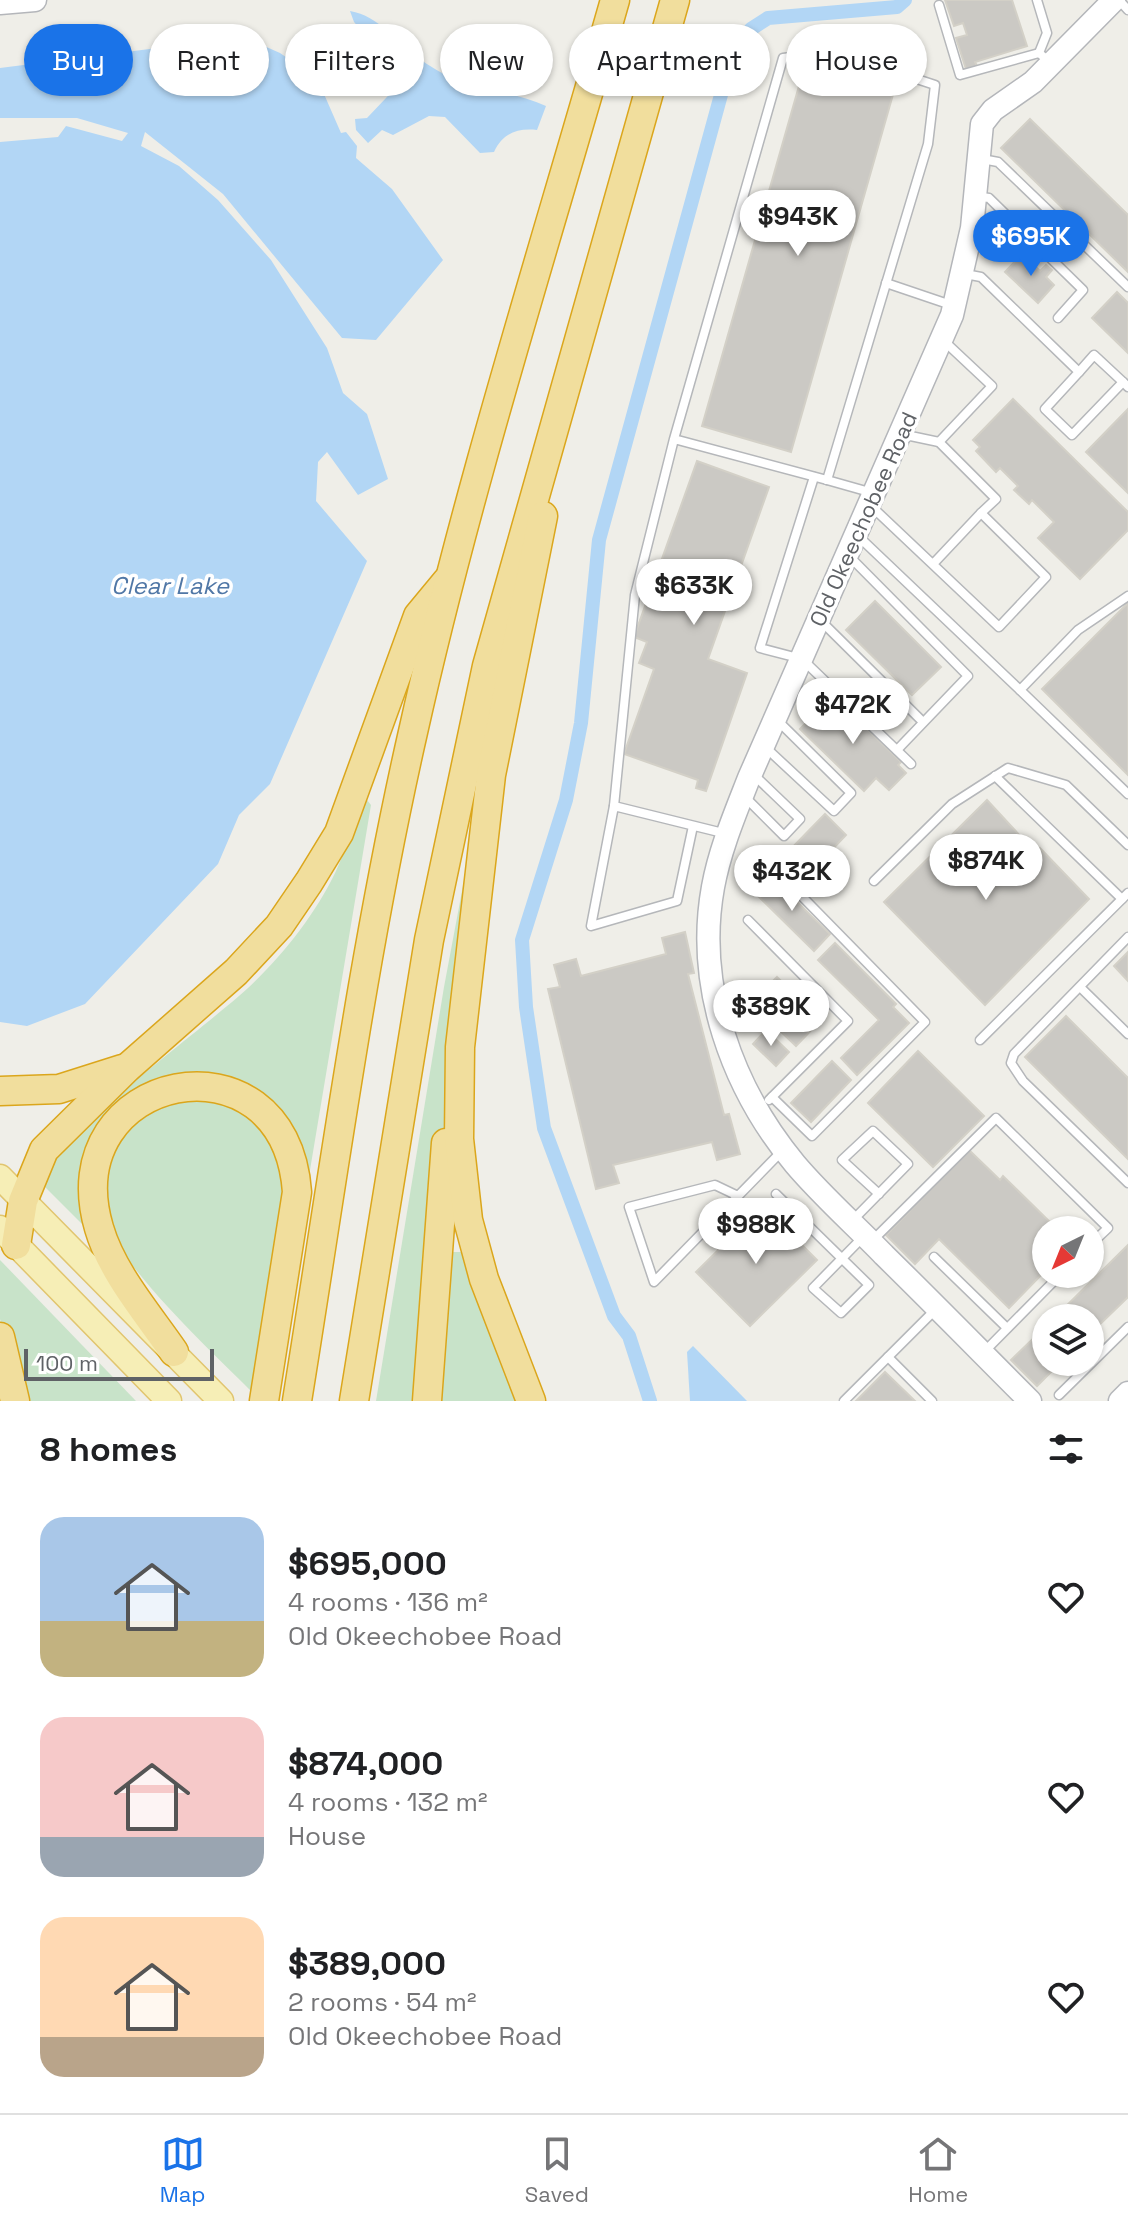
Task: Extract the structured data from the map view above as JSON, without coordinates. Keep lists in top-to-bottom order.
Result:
{
  "streets": {
    "street": ["Old Okeechobee Road"]
  },
  "water": ["Clear Lake"],
  "scale_bar": "100 m",
  "north": "bottom left",
  "page": {
    "chip": [
      "Buy",
      "Rent",
      "Filters",
      "New",
      "Apartment",
      "House"
    ],
    "price": [
      "$943K",
      "$695K",
      "$633K",
      "$472K",
      "$874K",
      "$432K",
      "$389K",
      "$988K"
    ],
    "scale": "100 m",
    "heading": "8 homes",
    "list": [
      {
        "name": "$695,000",
        "note": "4 rooms · 136 m² · Old Okeechobee Road"
      },
      {
        "name": "$874,000",
        "note": "4 rooms · 132 m² · House"
      },
      {
        "name": "$389,000",
        "note": "2 rooms · 54 m² · Old Okeechobee Road"
      }
    ],
    "tabs": ["Map", "Saved", "Home"]
  }
}
